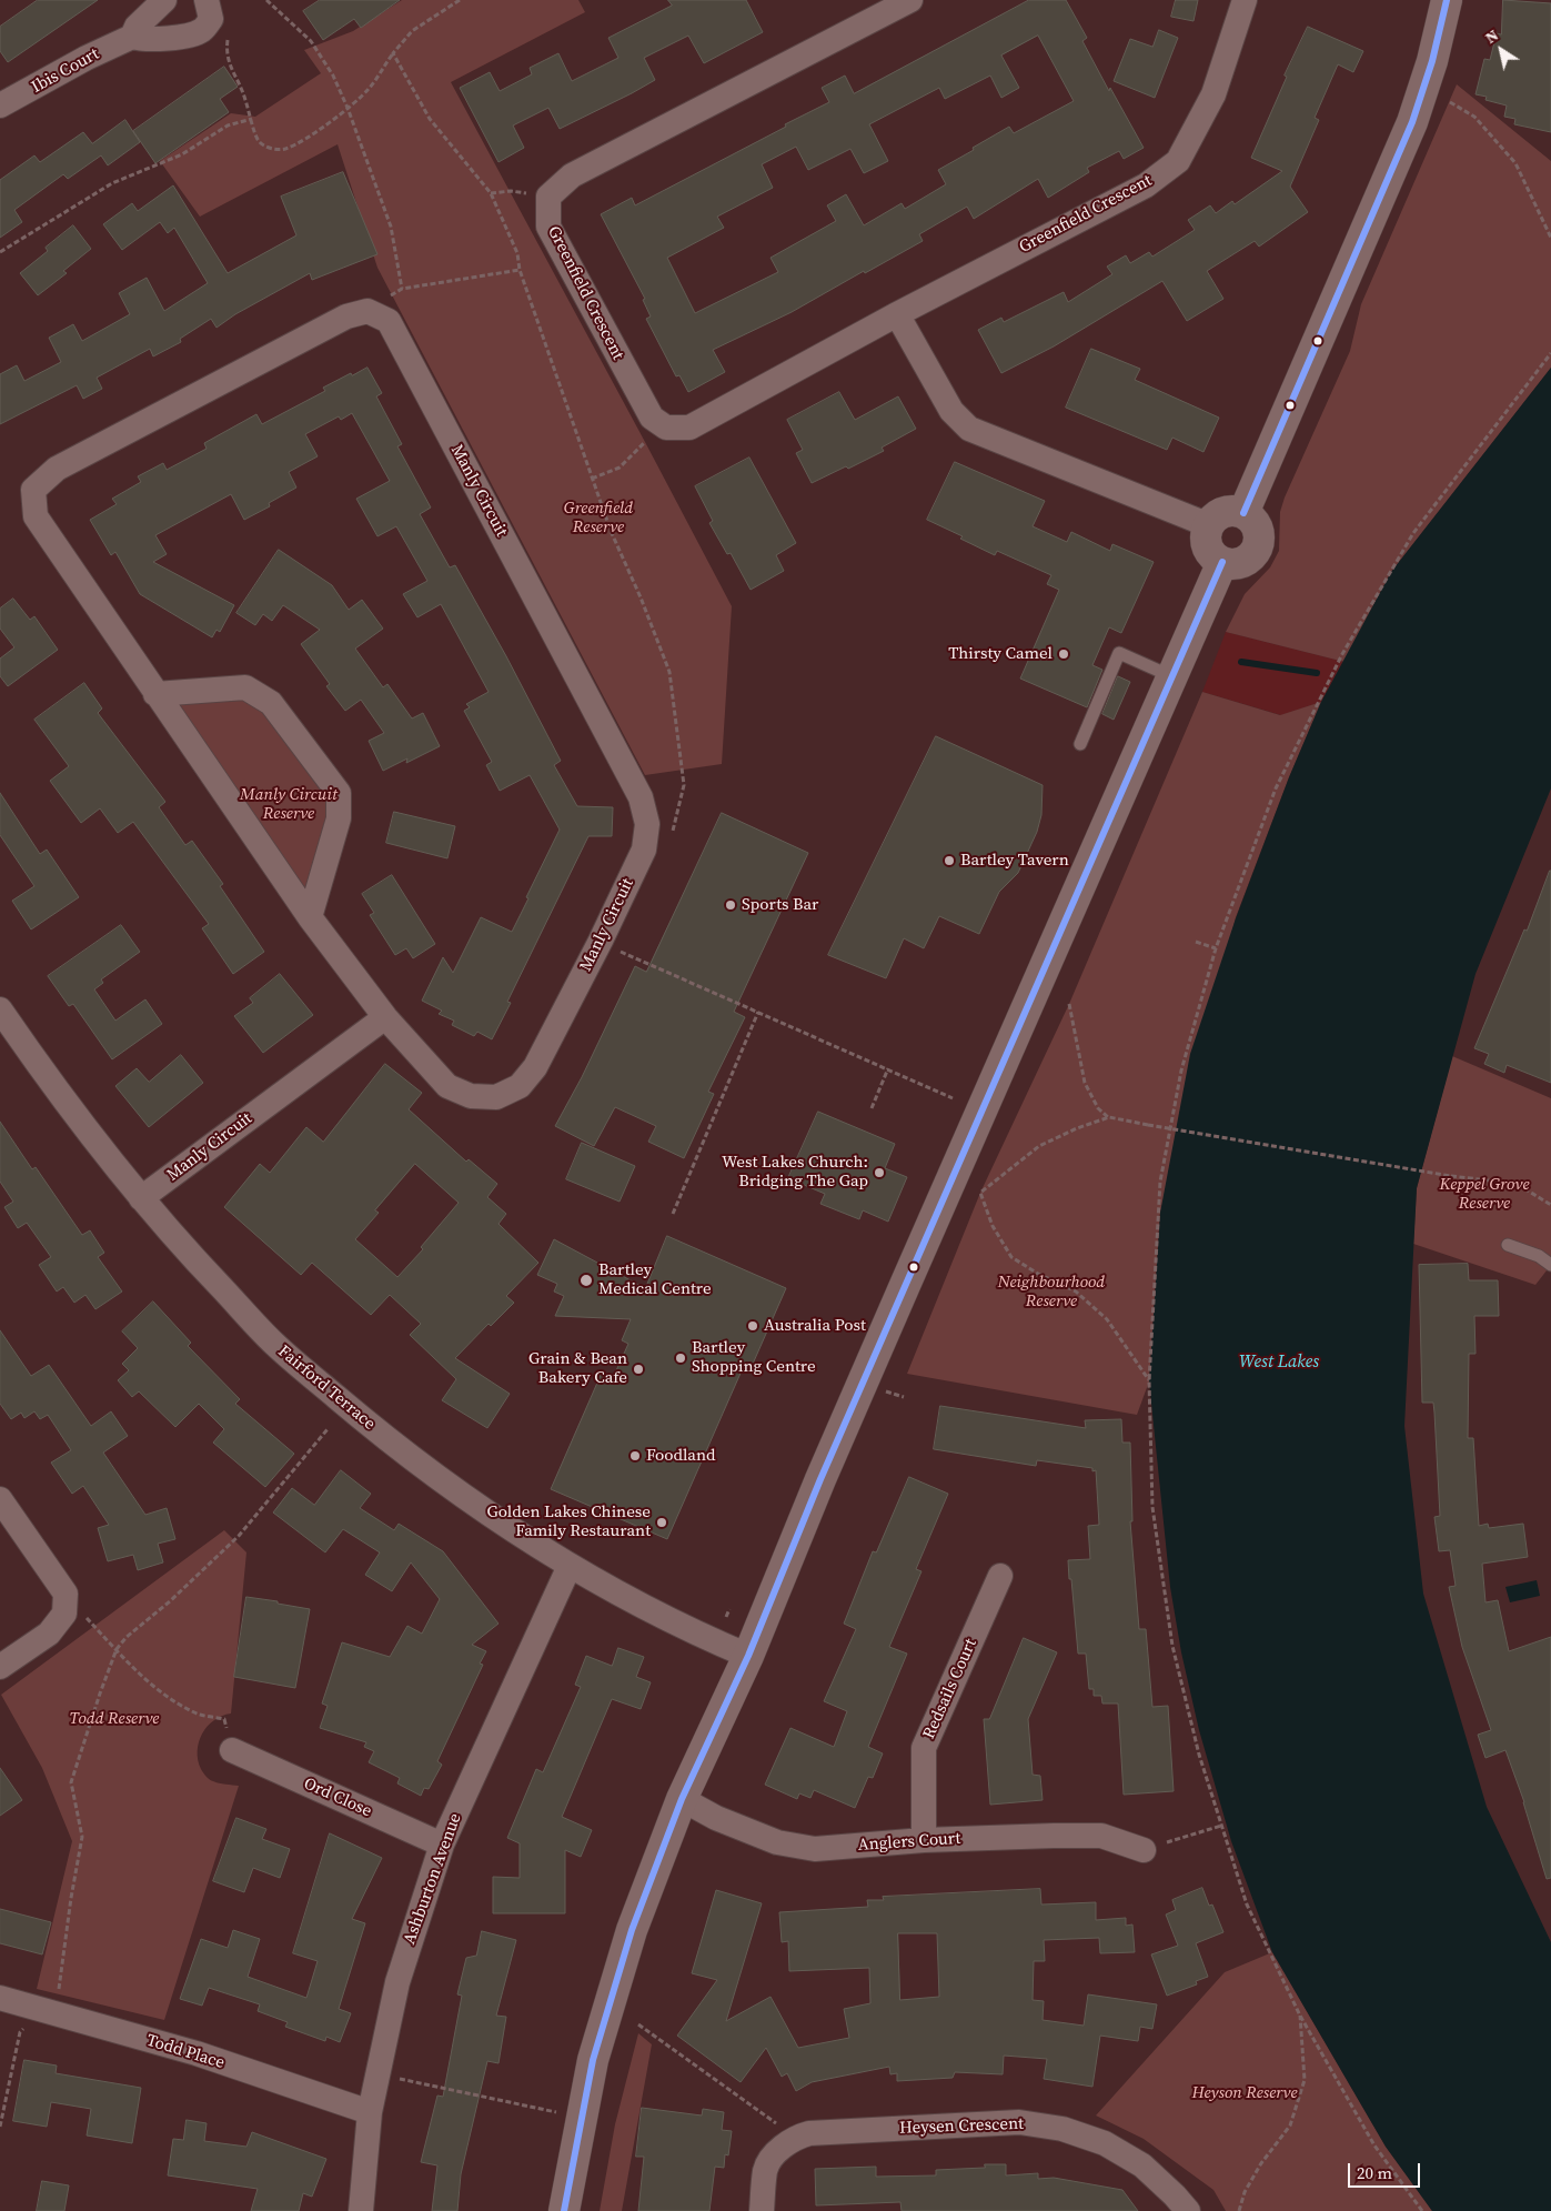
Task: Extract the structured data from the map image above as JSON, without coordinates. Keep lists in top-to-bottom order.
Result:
{
  "streets": {
    "street": [
      "Ibis Court",
      "Greenfield Crescent",
      "Manly Circuit",
      "Fairford Terrace",
      "Redsails Court",
      "Ord Close",
      "Anglers Court",
      "Ashburton Avenue",
      "Todd Place",
      "Heysen Crescent"
    ]
  },
  "crossings": [
    ["Manly Circuit", "Fairford Terrace"],
    ["Fairford Terrace", "Ashburton Avenue"],
    ["Redsails Court", "Anglers Court"],
    ["Ord Close", "Ashburton Avenue"],
    ["Ashburton Avenue", "Todd Place"]
  ],
  "water": ["West Lakes"],
  "parks": [
    "Greenfield Reserve",
    "Manly Circuit Reserve",
    "Keppel Grove Reserve",
    "Neighbourhood Reserve",
    "Todd Reserve",
    "Heyson Reserve"
  ],
  "places": [
    "Thirsty Camel",
    "Bartley Tavern",
    "Sports Bar",
    "West Lakes Church: Bridging The Gap",
    "Bartley Medical Centre",
    "Australia Post",
    "Bartley Shopping Centre",
    "Grain & Bean Bakery Cafe",
    "Foodland",
    "Golden Lakes Chinese Family Restaurant"
  ],
  "scale_bar": "20 m",
  "north": "top left"
}
